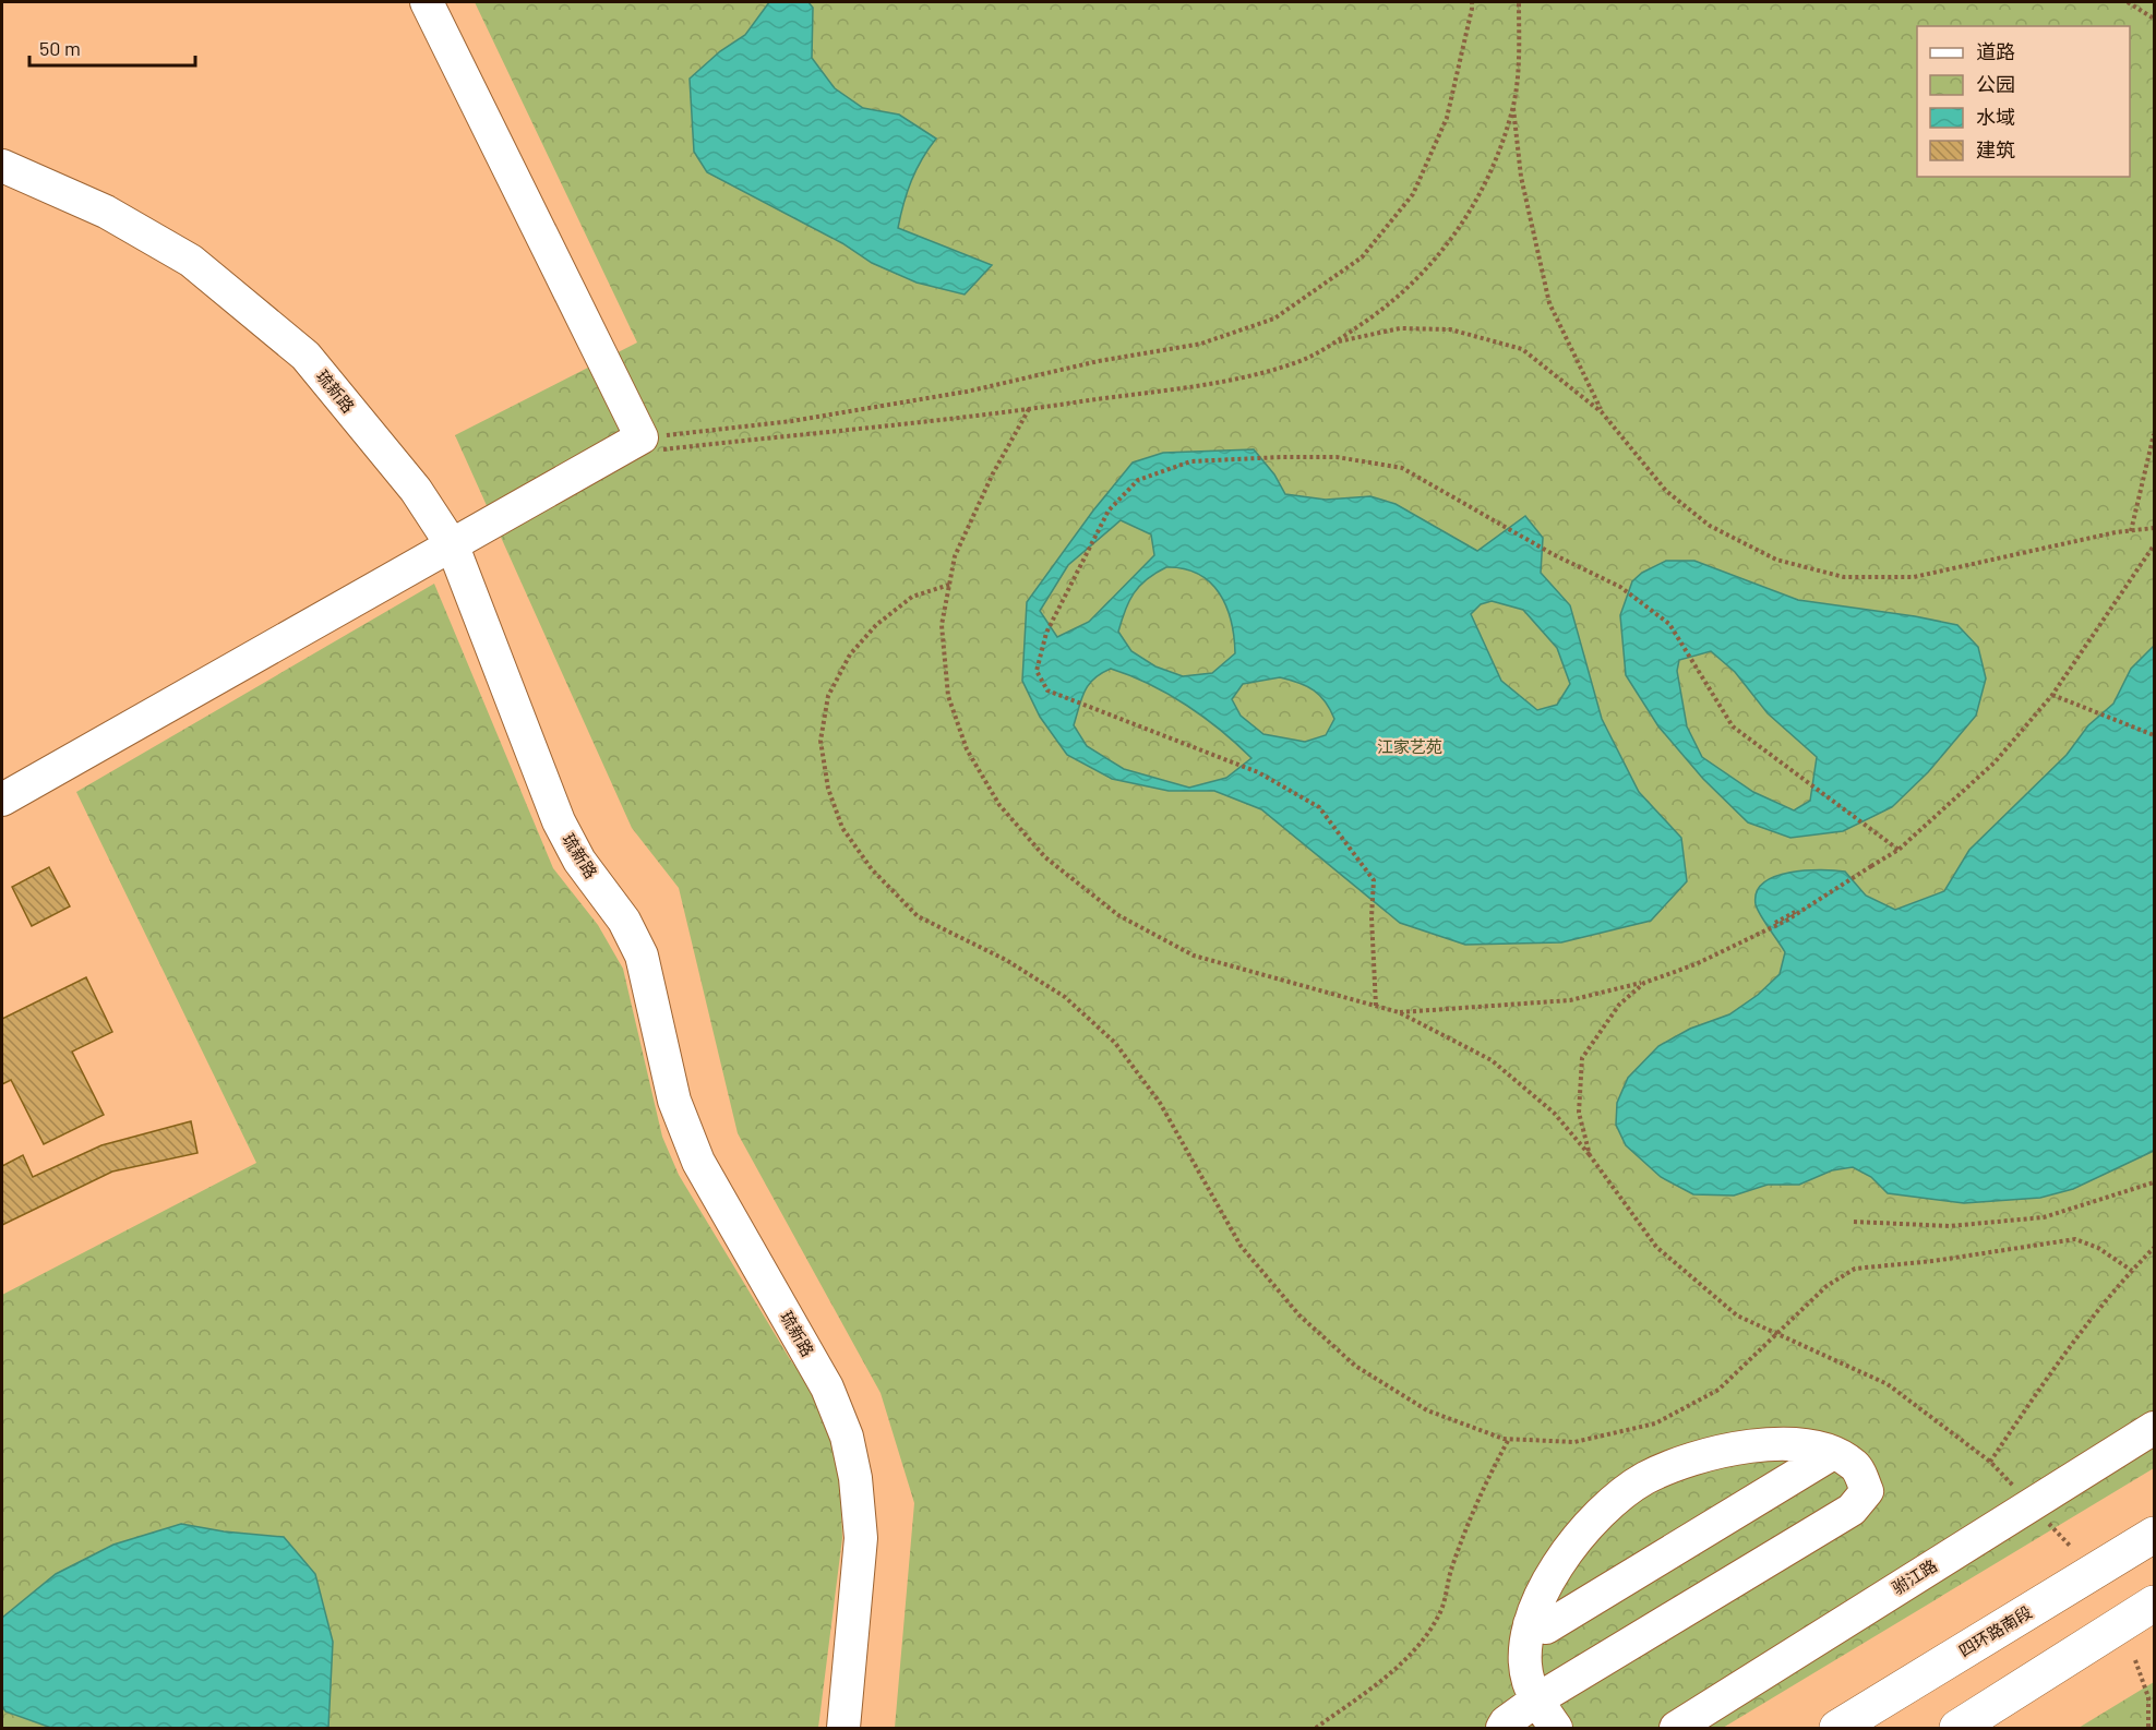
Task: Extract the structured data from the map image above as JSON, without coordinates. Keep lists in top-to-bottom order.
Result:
{
  "streets": {
    "highway": ["四环路南段"],
    "street": ["琉新路", "驸江路"]
  },
  "parks": ["江家艺苑"],
  "legend": [
    "道路",
    "公园",
    "水域",
    "建筑"
  ],
  "scale_bar": "50 m"
}
